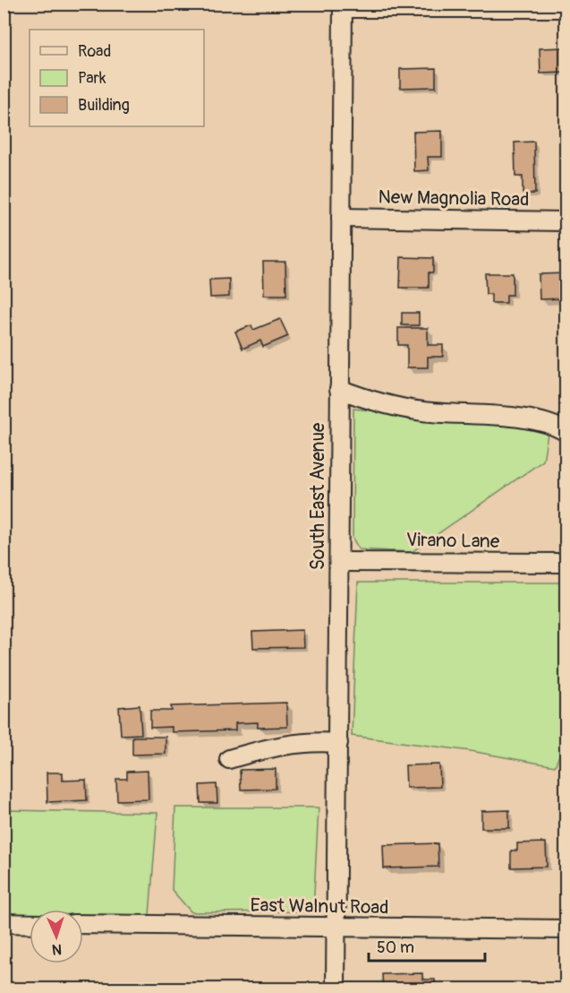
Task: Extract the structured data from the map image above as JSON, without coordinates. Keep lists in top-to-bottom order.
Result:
{
  "streets": {
    "street": [
      "New Magnolia Road",
      "South East Avenue",
      "Virano Lane",
      "East Walnut Road"
    ]
  },
  "crossings": [
    ["New Magnolia Road", "South East Avenue"],
    ["South East Avenue", "Virano Lane"],
    ["South East Avenue", "East Walnut Road"]
  ],
  "legend": ["Road", "Park", "Building"],
  "scale_bar": "50 m",
  "north": "bottom"
}
